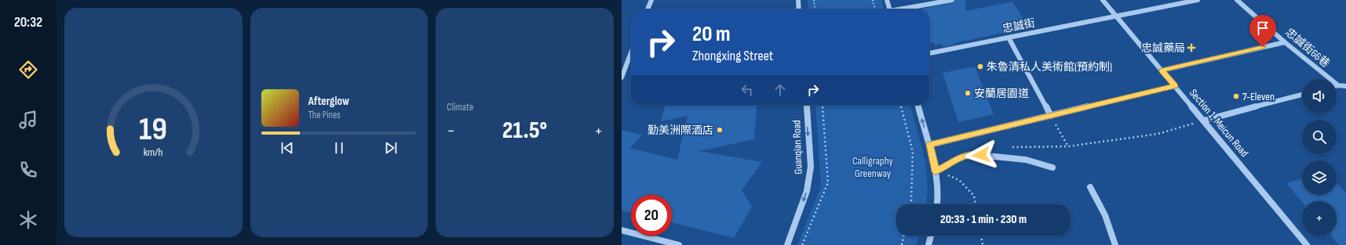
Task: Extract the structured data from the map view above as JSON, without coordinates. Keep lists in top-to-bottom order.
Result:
{
  "streets": {
    "street": [
      "忠誠街",
      "忠誠街66巷",
      "Section 1, Meicun Road",
      "Guanqian Road"
    ]
  },
  "crossings": [
    ["忠誠街", "Section 1, Meicun Road"]
  ],
  "one_way": ["Guanqian Road"],
  "parks": ["Calligraphy Greenway"],
  "places": {
    "health": ["忠誠藥局"],
    "other": [
      "朱魯清私人美術館(預約制)",
      "安蘭居園道",
      "7-Eleven",
      "勤美洲際酒店"
    ]
  },
  "page": {
    "tabs": "20:32",
    "tile": "Climate",
    "turn": ["20 m", "Zhongxing Street"],
    "map_buttons": "+",
    "song": ["Afterglow", "The Pines"],
    "heat": ["−", "21.5°", "+"],
    "limit": "20",
    "trip": "20:33 · 1 min · 230 m",
    "gauge": ["19", "km/h"]
  }
}
